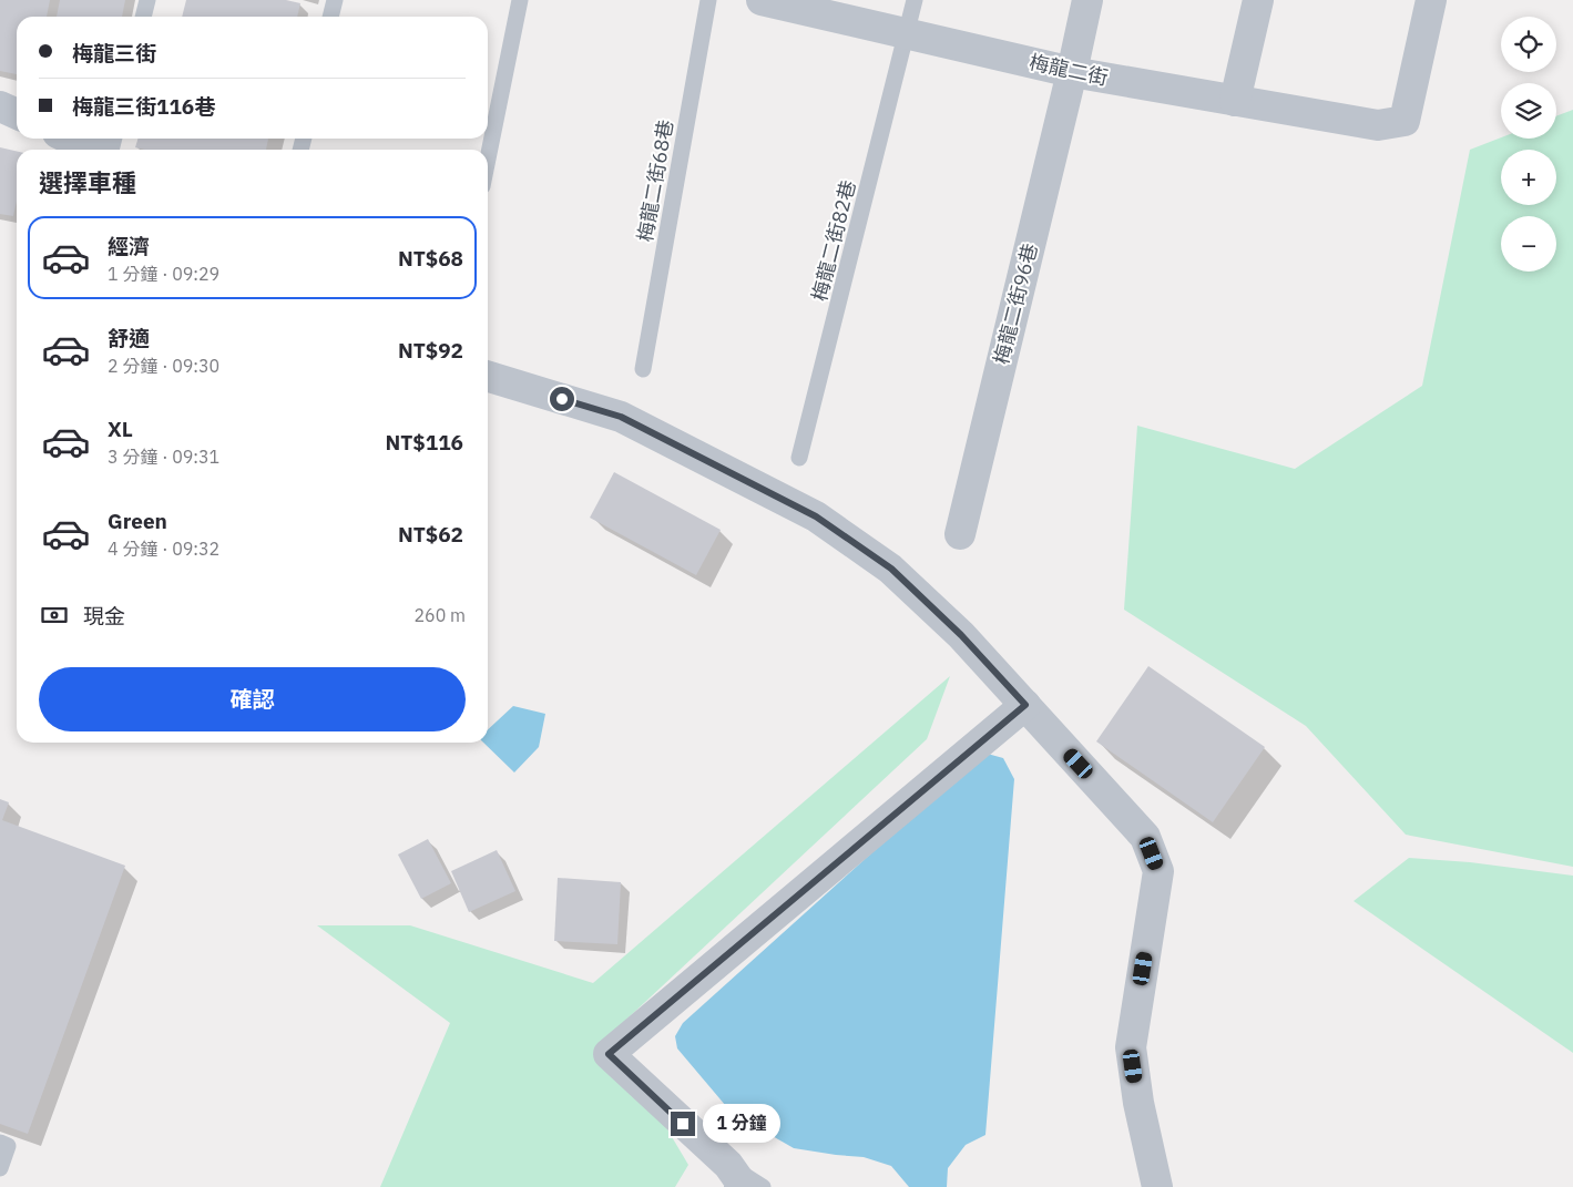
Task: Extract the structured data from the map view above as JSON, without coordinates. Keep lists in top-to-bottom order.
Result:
{
  "streets": {
    "street": ["梅龍二街", "梅龍二街96巷"],
    "lane": ["梅龍二街68巷", "梅龍二街82巷"]
  },
  "crossings": [
    ["梅龍二街", "梅龍二街82巷"],
    ["梅龍二街", "梅龍二街96巷"]
  ],
  "page": {
    "map_buttons": ["+", "−"],
    "banner": ["梅龍三街", "梅龍三街116巷"],
    "heading": "選擇車種",
    "list": [
      {
        "name": "經濟",
        "note": "1 分鐘 · 09:29",
        "value": "NT$68"
      },
      {
        "name": "舒適",
        "note": "2 分鐘 · 09:30",
        "value": "NT$92"
      },
      {
        "name": "XL",
        "note": "3 分鐘 · 09:31",
        "value": "NT$116"
      },
      {
        "name": "Green",
        "note": "4 分鐘 · 09:32",
        "value": "NT$62"
      }
    ],
    "pay": ["現金", "260 m"],
    "buttons": "確認",
    "bubble": "1 分鐘"
  }
}
